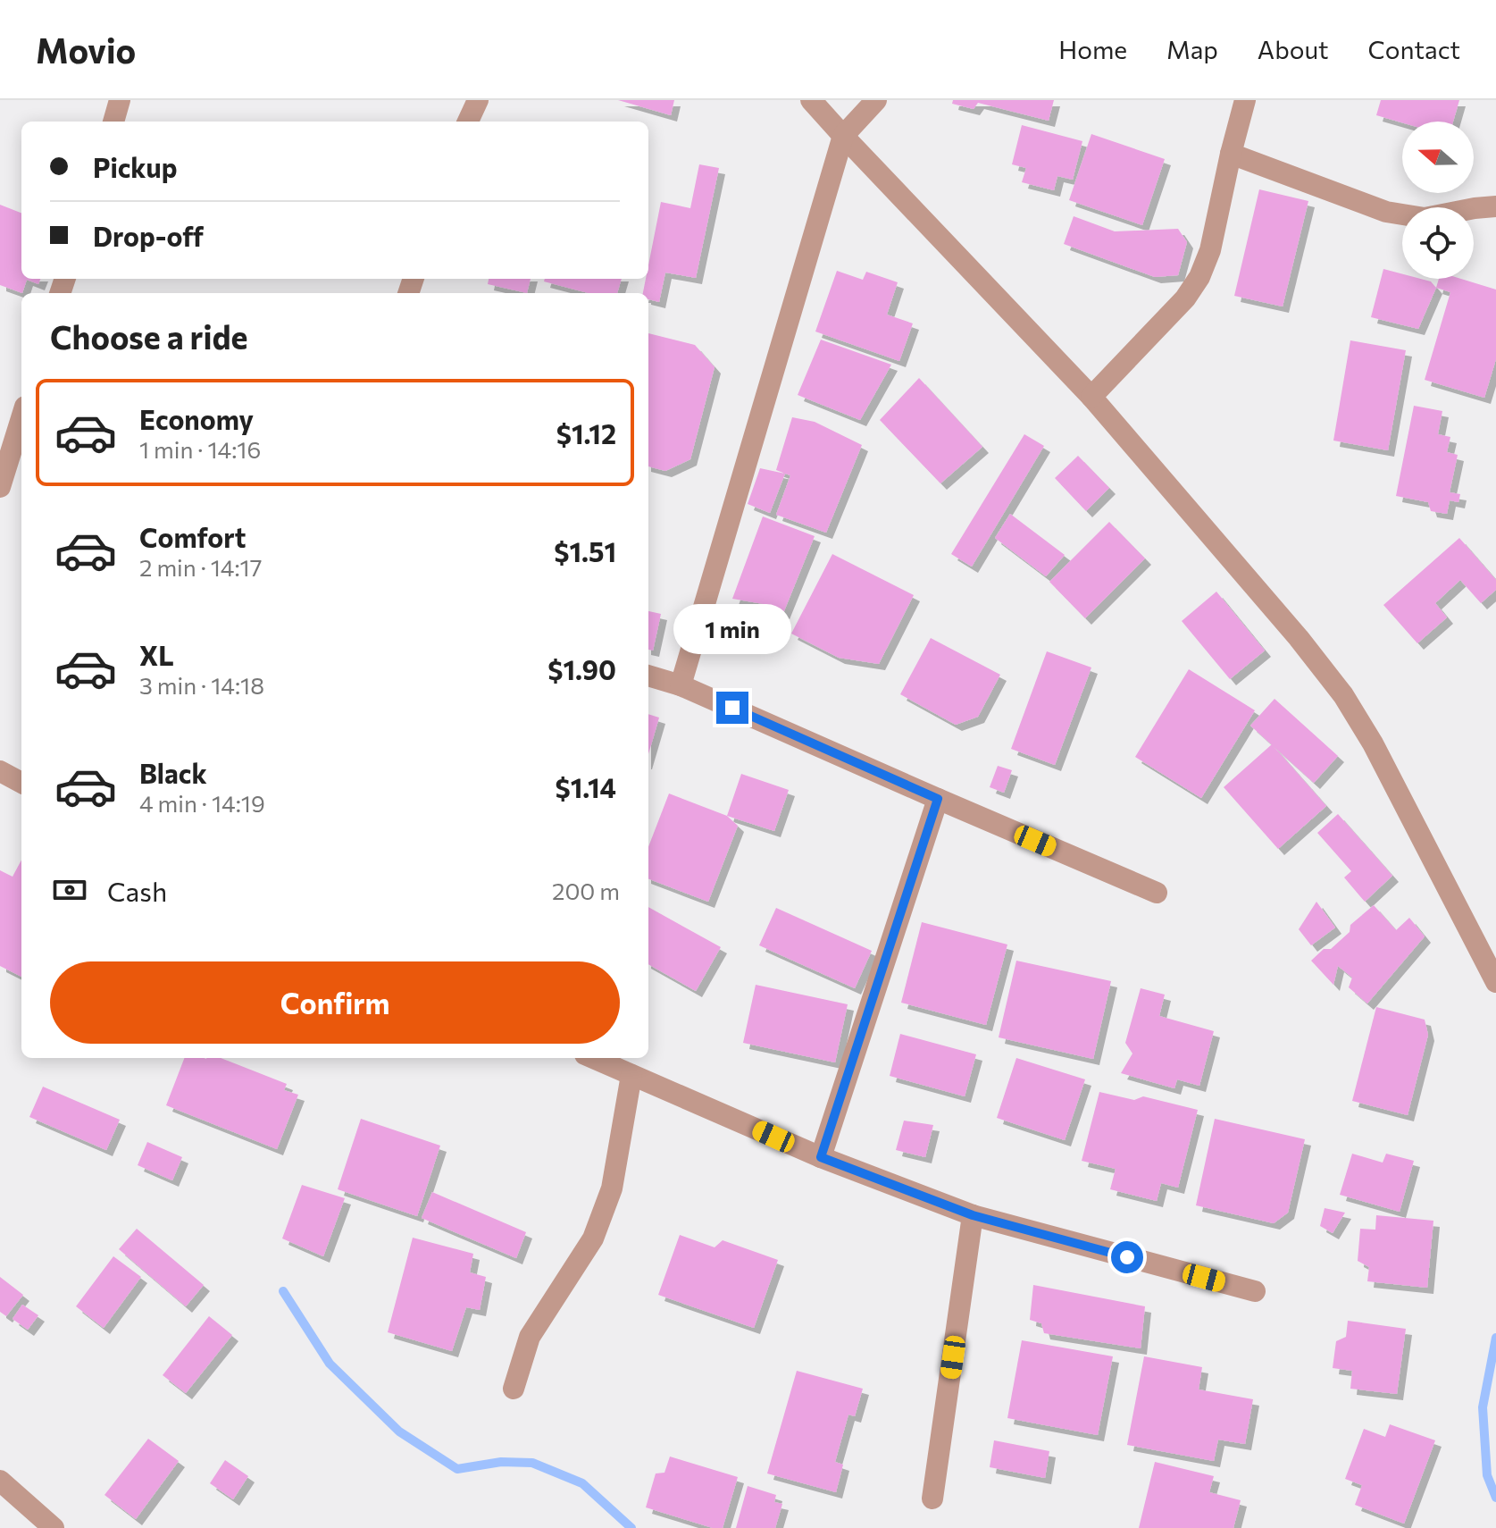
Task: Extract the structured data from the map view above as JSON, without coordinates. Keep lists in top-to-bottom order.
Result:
{
  "north": "left",
  "page": {
    "header": "Movio",
    "nav": [
      "Home",
      "Map",
      "About",
      "Contact"
    ],
    "banner": ["Pickup", "Drop-off"],
    "heading": "Choose a ride",
    "list": [
      {
        "name": "Economy",
        "note": "1 min · 14:16",
        "value": "$1.12"
      },
      {
        "name": "Comfort",
        "note": "2 min · 14:17",
        "value": "$1.51"
      },
      {
        "name": "XL",
        "note": "3 min · 14:18",
        "value": "$1.90"
      },
      {
        "name": "Black",
        "note": "4 min · 14:19",
        "value": "$1.14"
      }
    ],
    "bubble": "1 min",
    "pay": ["Cash", "200 m"],
    "buttons": "Confirm"
  }
}
